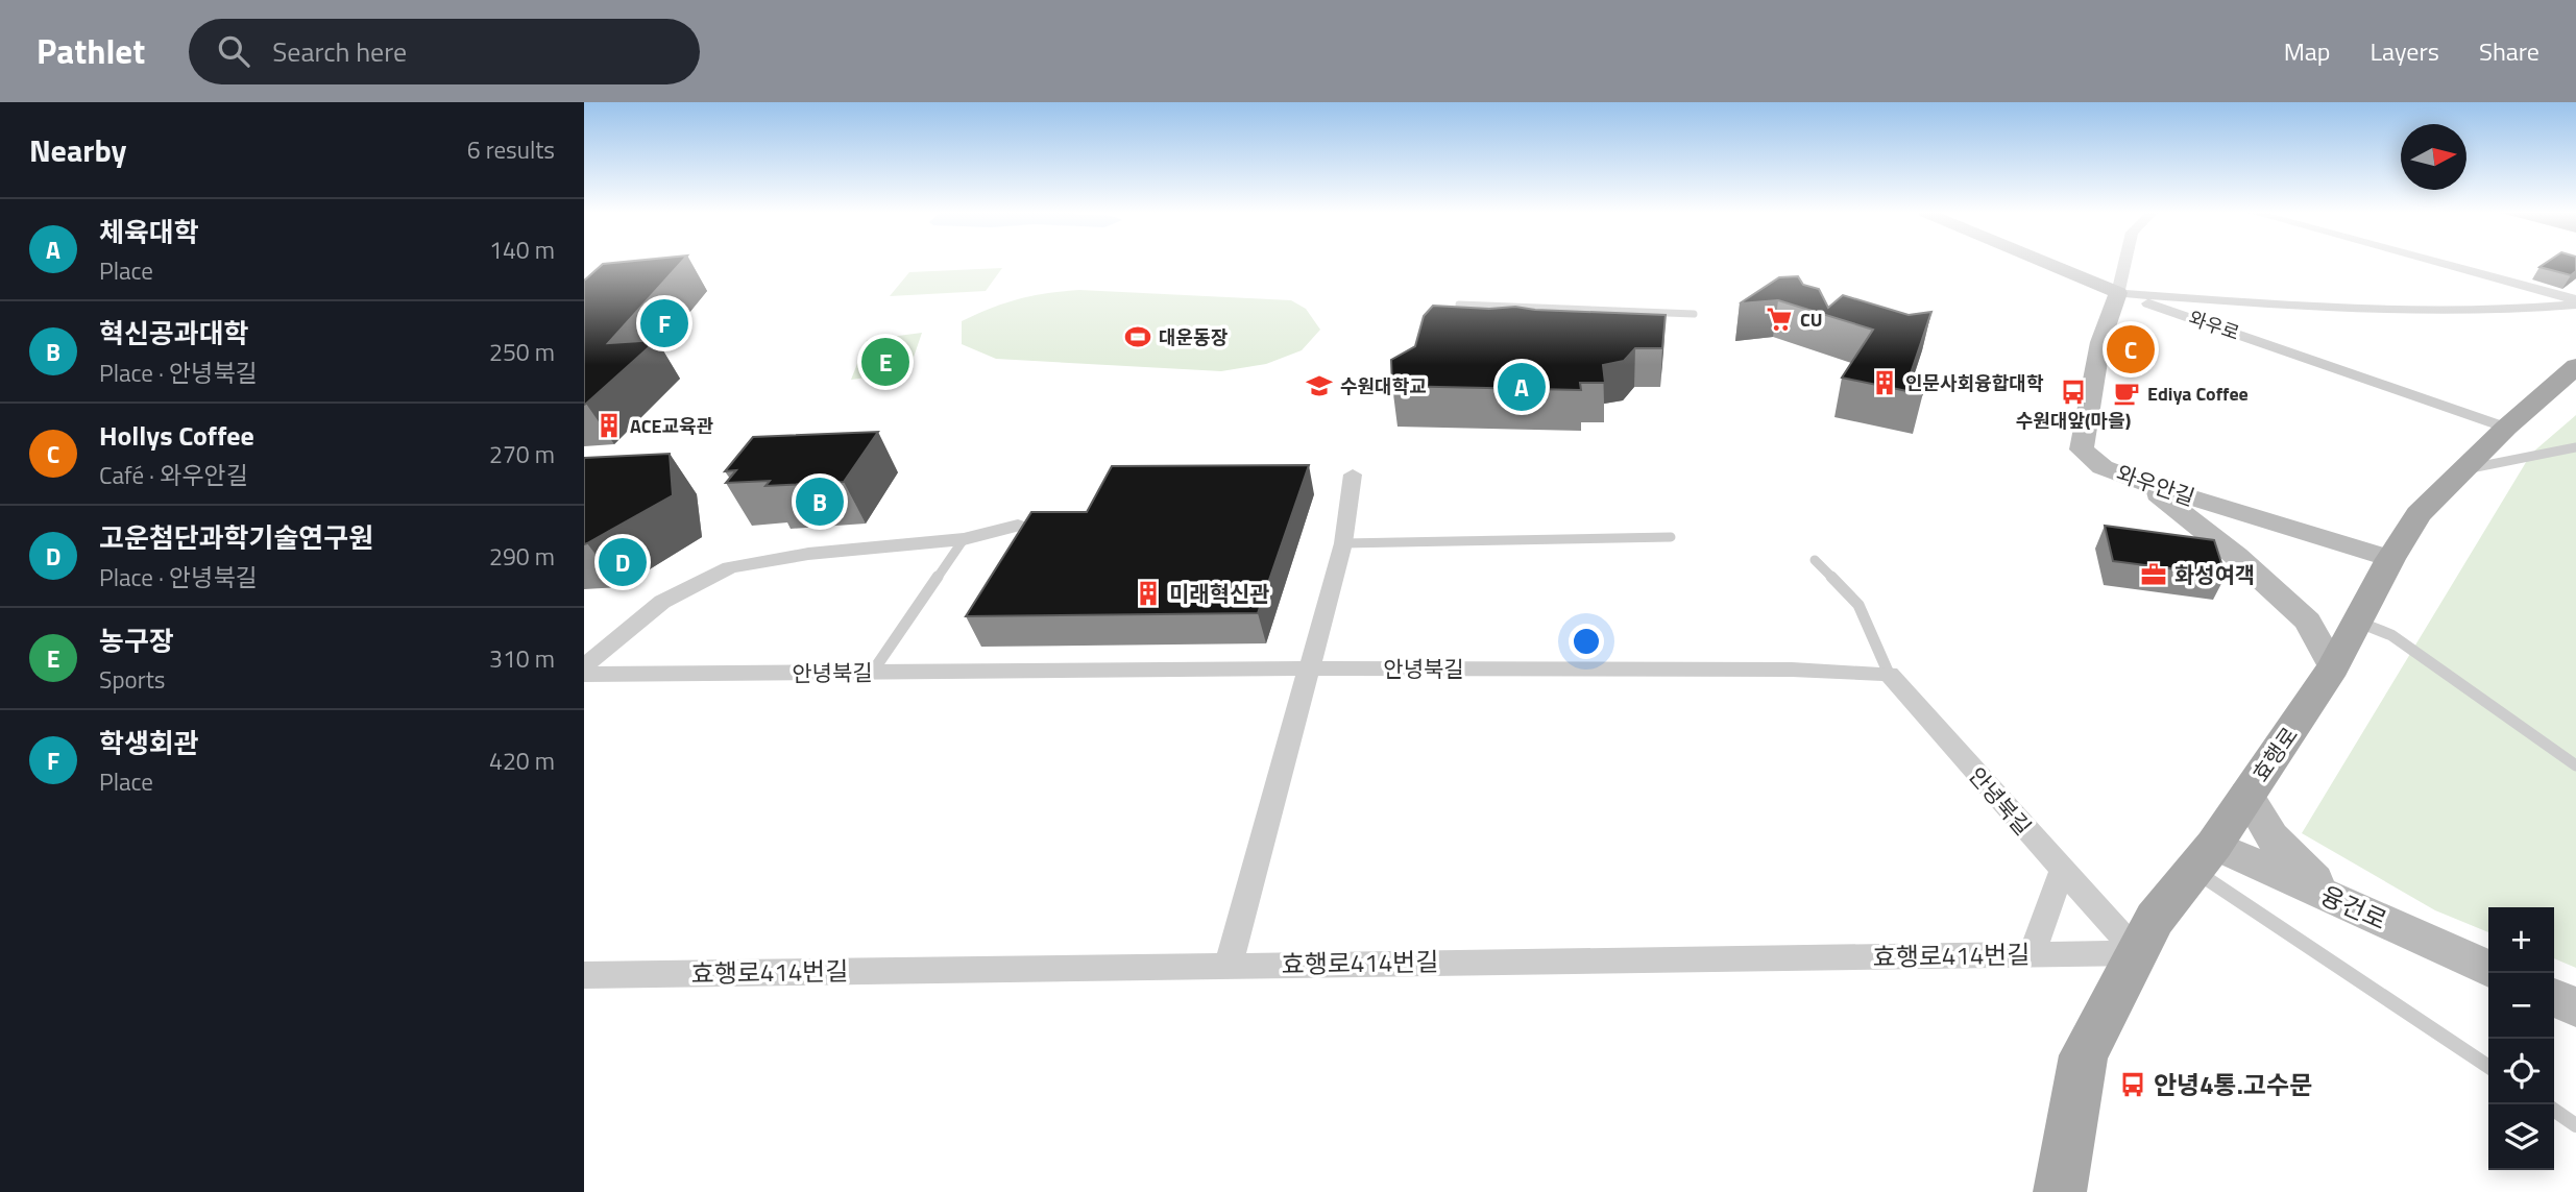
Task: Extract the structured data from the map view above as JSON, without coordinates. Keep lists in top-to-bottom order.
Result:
{
  "streets": {
    "main road": ["효행로"],
    "street": [
      "와우로",
      "와우안길",
      "안녕북길",
      "융건로",
      "효행로414번길"
    ]
  },
  "crossings": [
    ["와우로", "와우안길"],
    ["와우로", "효행로"],
    ["와우안길", "효행로"],
    ["안녕북길", "효행로"],
    ["안녕북길", "효행로414번길"],
    ["효행로", "융건로"],
    ["효행로", "효행로414번길"]
  ],
  "places": {
    "supermarket": ["CU"],
    "sports": ["대운동장"],
    "building": ["인문사회융합대학", "ACE교육관", "미래혁신관"],
    "school or university": ["수원대학교"],
    "bus stop": ["수원대앞(마을)", "안녕4통.고수문"],
    "cafe": ["Ediya Coffee"],
    "office": ["화성여객"]
  },
  "north": "right",
  "page": {
    "header": "Pathlet",
    "search": "Search here",
    "nav": ["Map", "Layers", "Share"],
    "heading": ["Nearby", "6 results"],
    "list": [
      {
        "mark": "A",
        "name": "체육대학",
        "note": "Place",
        "value": "140 m"
      },
      {
        "mark": "B",
        "name": "혁신공과대학",
        "note": "Place · 안녕북길",
        "value": "250 m"
      },
      {
        "mark": "C",
        "name": "Hollys Coffee",
        "note": "Café · 와우안길",
        "value": "270 m"
      },
      {
        "mark": "D",
        "name": "고운첨단과학기술연구원",
        "note": "Place · 안녕북길",
        "value": "290 m"
      },
      {
        "mark": "E",
        "name": "농구장",
        "note": "Sports",
        "value": "310 m"
      },
      {
        "mark": "F",
        "name": "학생회관",
        "note": "Place",
        "value": "420 m"
      }
    ],
    "pins": [
      "F",
      "C",
      "E",
      "A",
      "B",
      "D"
    ],
    "map_buttons": ["+", "−"]
  }
}
